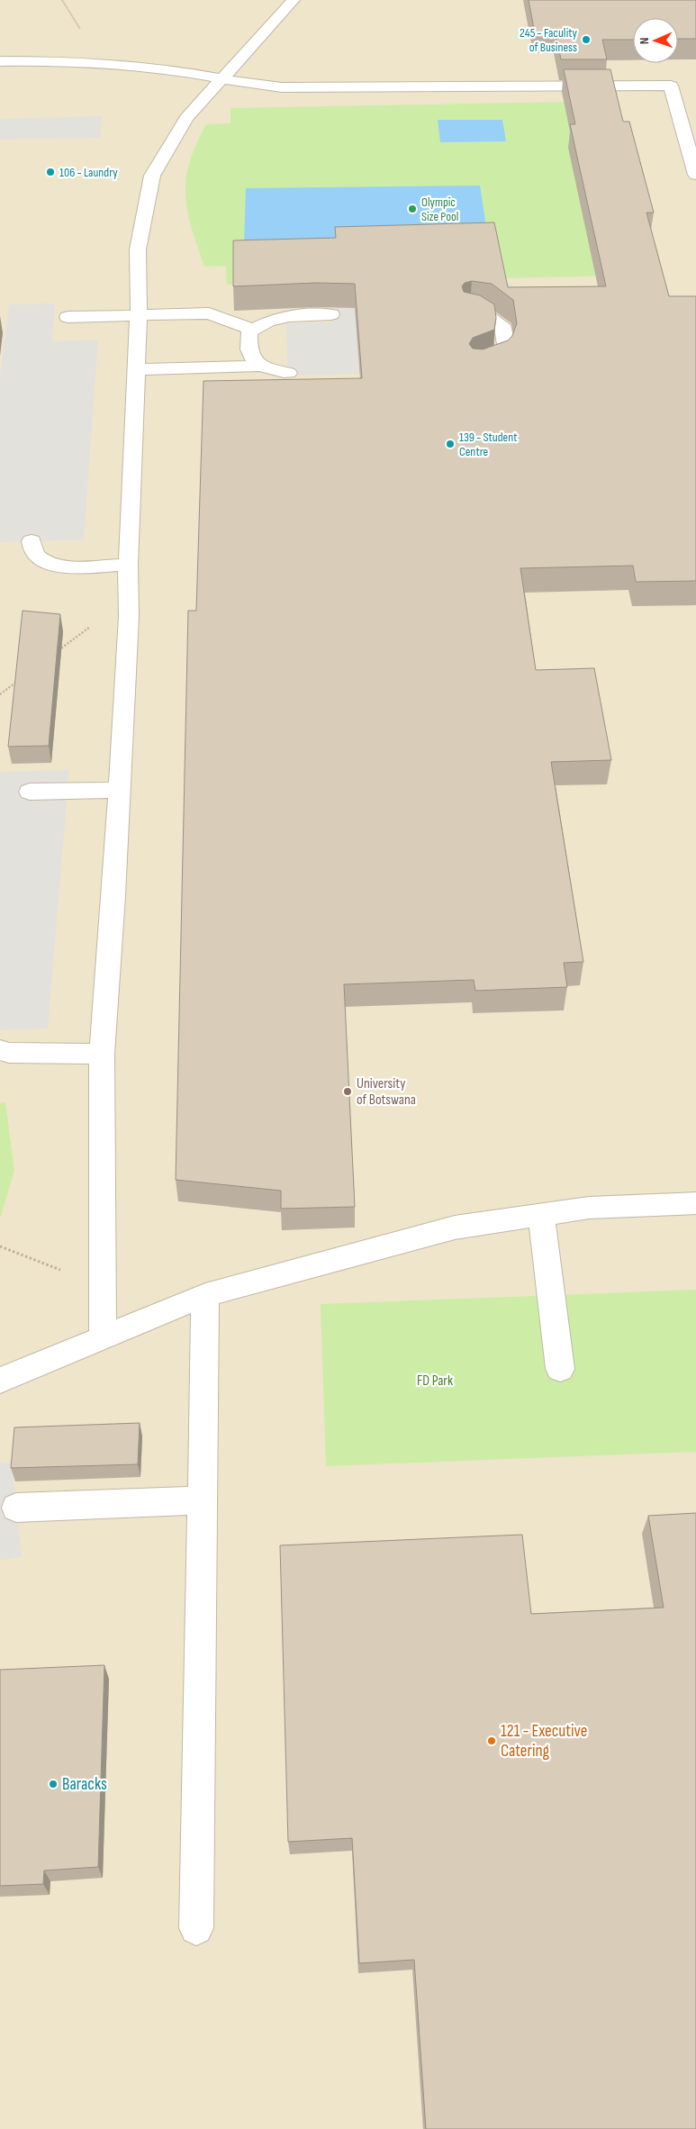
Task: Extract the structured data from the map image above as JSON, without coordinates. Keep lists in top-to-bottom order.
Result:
{
  "parks": ["FD Park"],
  "places": [
    "245 - Faculity of Business",
    "106 - Laundry",
    "Olympic Size Pool",
    "139 - Student Centre",
    "University of Botswana",
    "121 - Executive Catering",
    "Baracks"
  ],
  "north": "left"
}
